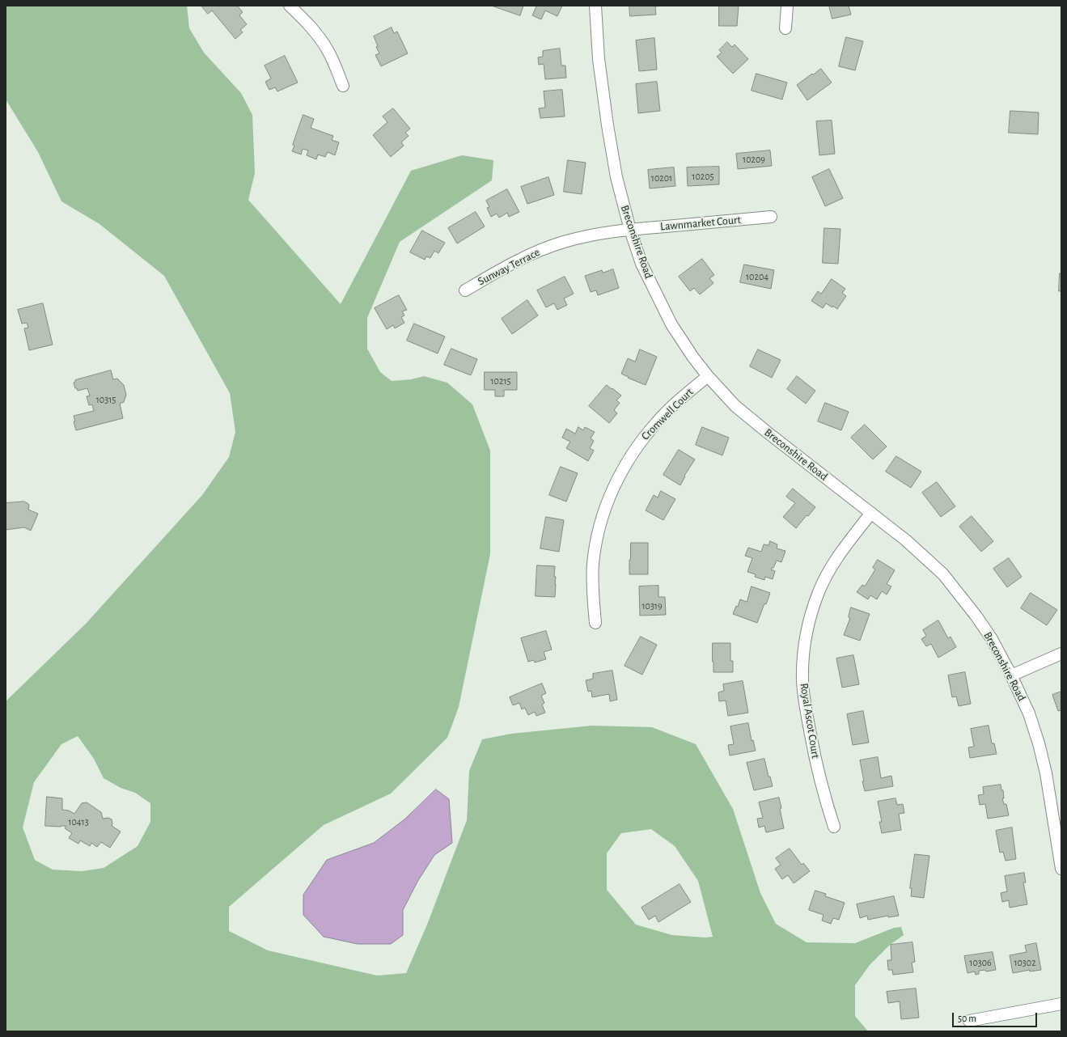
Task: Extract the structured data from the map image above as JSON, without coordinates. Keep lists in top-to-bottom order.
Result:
{
  "streets": {
    "street": [
      "Lawnmarket Court",
      "Breconshire Road",
      "Sunway Terrace",
      "Cromwell Court",
      "Royal Ascot Court"
    ]
  },
  "crossings": [
    ["Lawnmarket Court", "Breconshire Road"],
    ["Lawnmarket Court", "Sunway Terrace"],
    ["Breconshire Road", "Sunway Terrace"],
    ["Breconshire Road", "Cromwell Court"],
    ["Breconshire Road", "Royal Ascot Court"]
  ],
  "house_numbers": [
    "10209",
    "10205",
    "10201",
    "10204",
    "10215",
    "10315",
    "10319",
    "10413",
    "10306",
    "10302"
  ],
  "scale_bar": "50 m"
}
